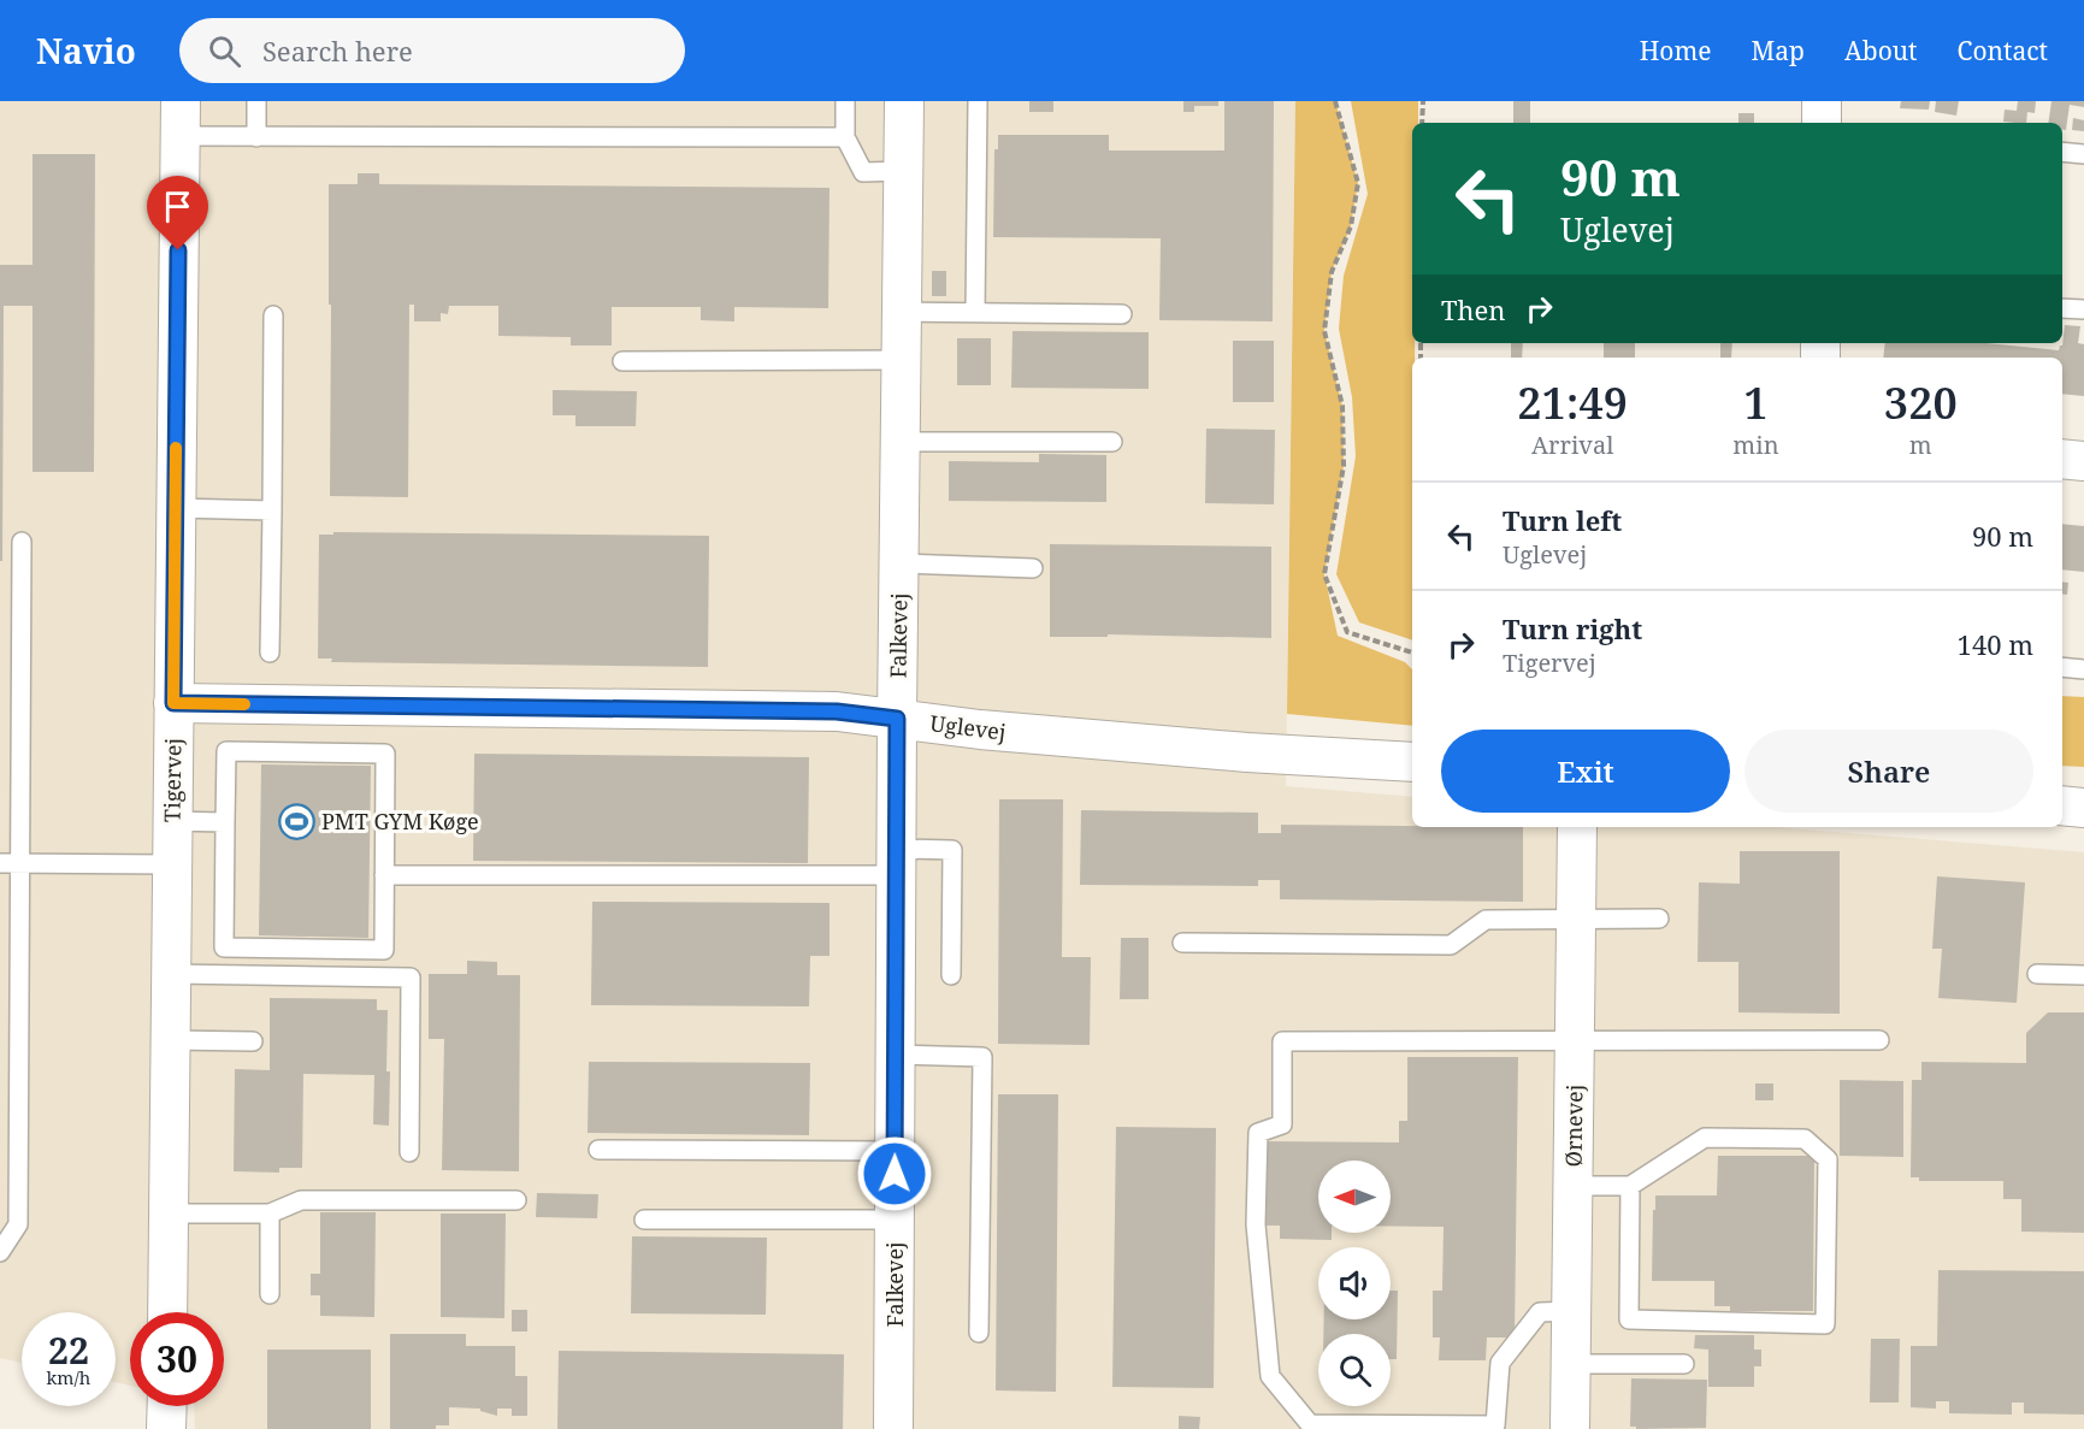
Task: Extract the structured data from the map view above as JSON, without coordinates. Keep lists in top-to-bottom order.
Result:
{
  "streets": {
    "street": [
      "Falkevej",
      "Uglevej",
      "Tigervej",
      "Ørnevej"
    ]
  },
  "crossings": [
    ["Falkevej", "Uglevej"],
    ["Uglevej", "Tigervej"]
  ],
  "places": {
    "sports": ["PMT GYM Køge"]
  },
  "north": "left",
  "page": {
    "header": "Navio",
    "search": "Search here",
    "nav": [
      "Home",
      "Map",
      "About",
      "Contact"
    ],
    "turn": ["90 m", "Uglevej"],
    "then": "Then",
    "eta": [
      "21:49",
      "Arrival",
      "1",
      "min",
      "320",
      "m"
    ],
    "list": [
      {
        "name": "Turn left",
        "note": "Uglevej",
        "value": "90 m"
      },
      {
        "name": "Turn right",
        "note": "Tigervej",
        "value": "140 m"
      }
    ],
    "buttons": ["Exit", "Share"],
    "speed": "22 km/h",
    "limit": "30"
  }
}
